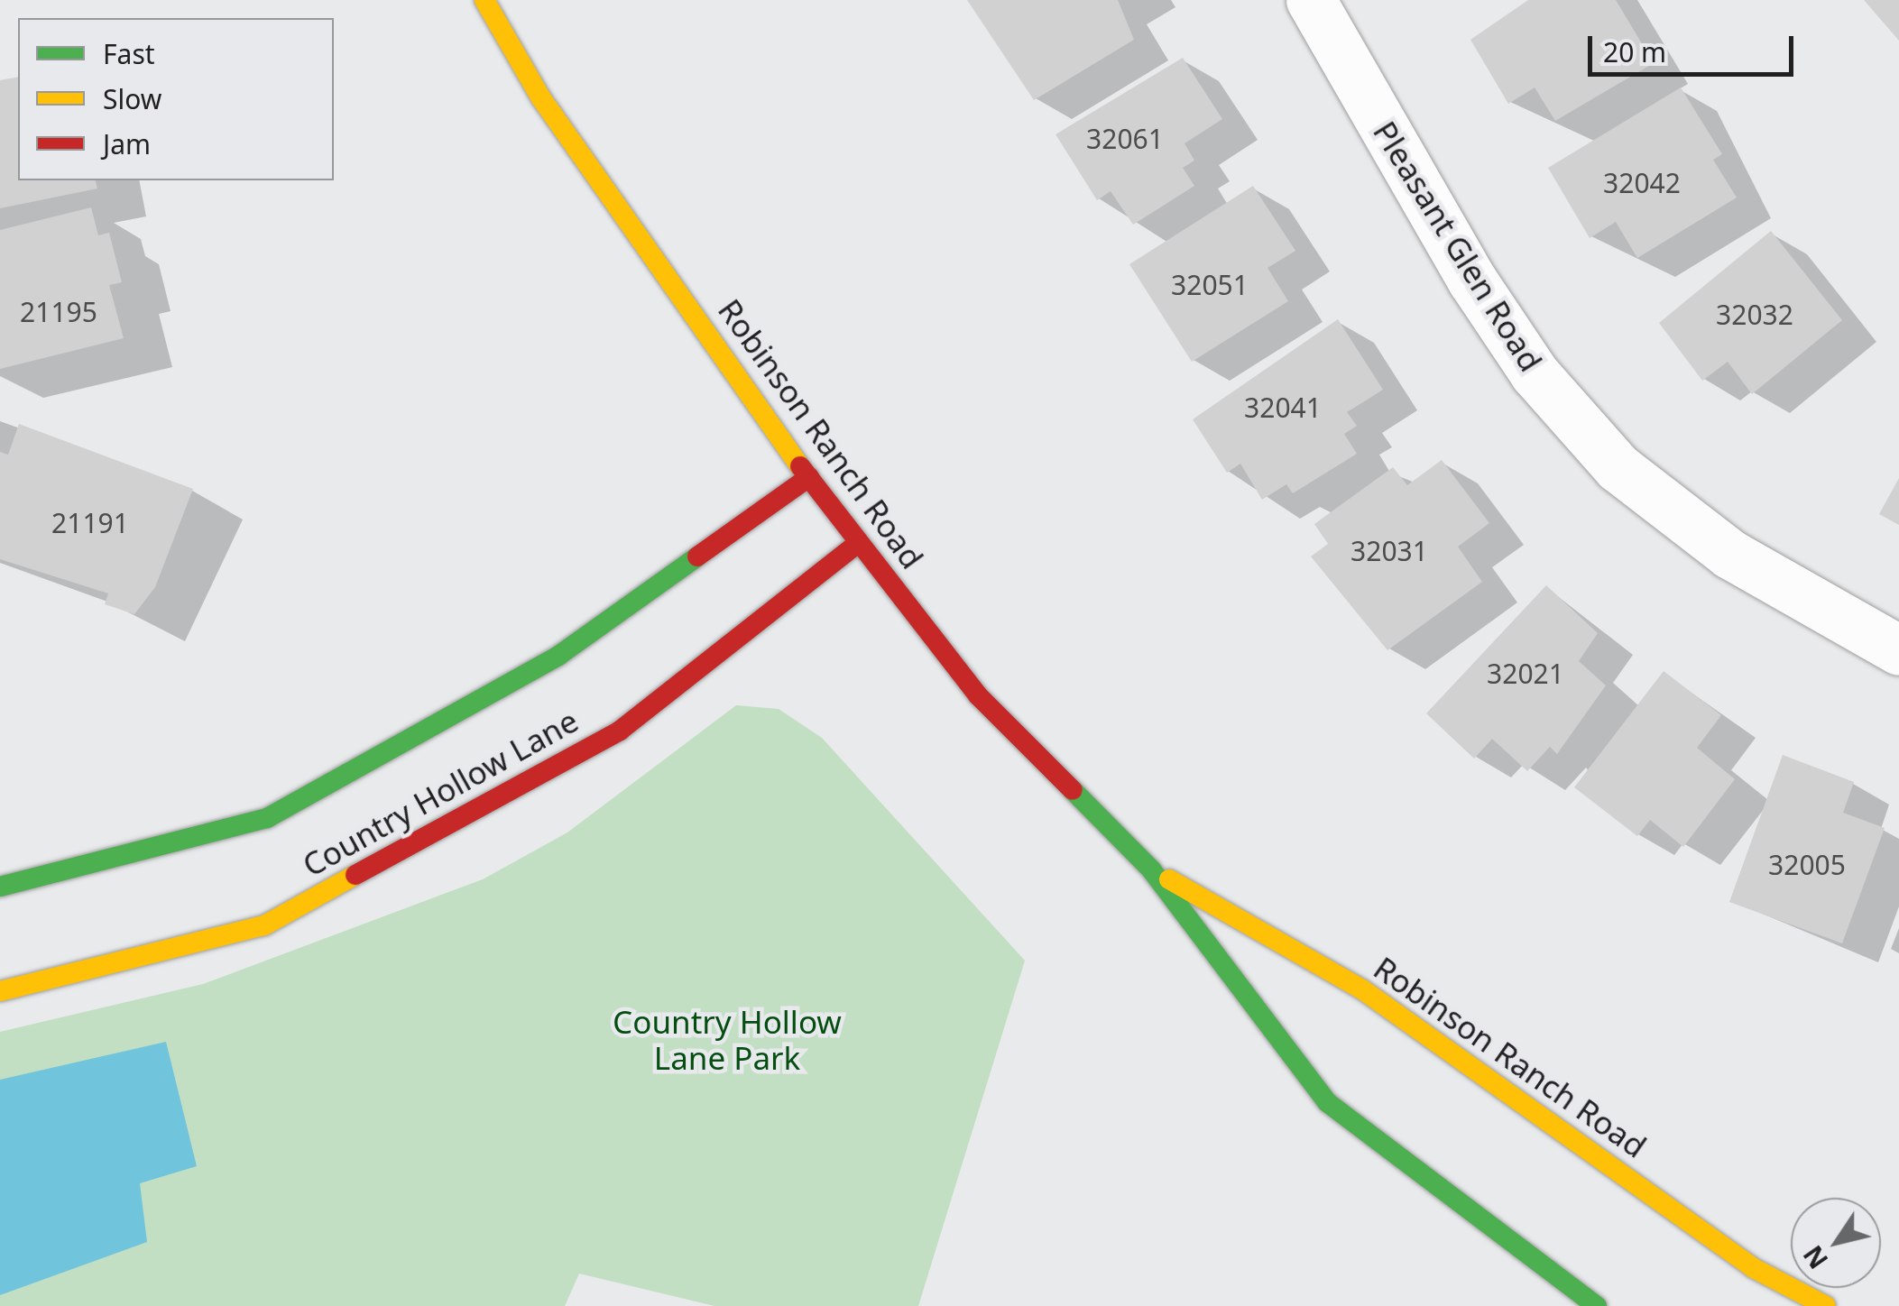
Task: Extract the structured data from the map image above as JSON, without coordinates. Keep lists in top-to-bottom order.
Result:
{
  "streets": {
    "street": ["Pleasant Glen Road", "Robinson Ranch Road", "Country Hollow Lane"]
  },
  "crossings": [
    ["Robinson Ranch Road", "Country Hollow Lane"]
  ],
  "parks": ["Country Hollow Lane Park"],
  "house_numbers": [
    "32061",
    "32042",
    "32051",
    "21195",
    "32032",
    "32041",
    "21191",
    "32031",
    "32021",
    "32005"
  ],
  "legend": ["Fast", "Slow", "Jam"],
  "scale_bar": "20 m",
  "north": "bottom left"
}
